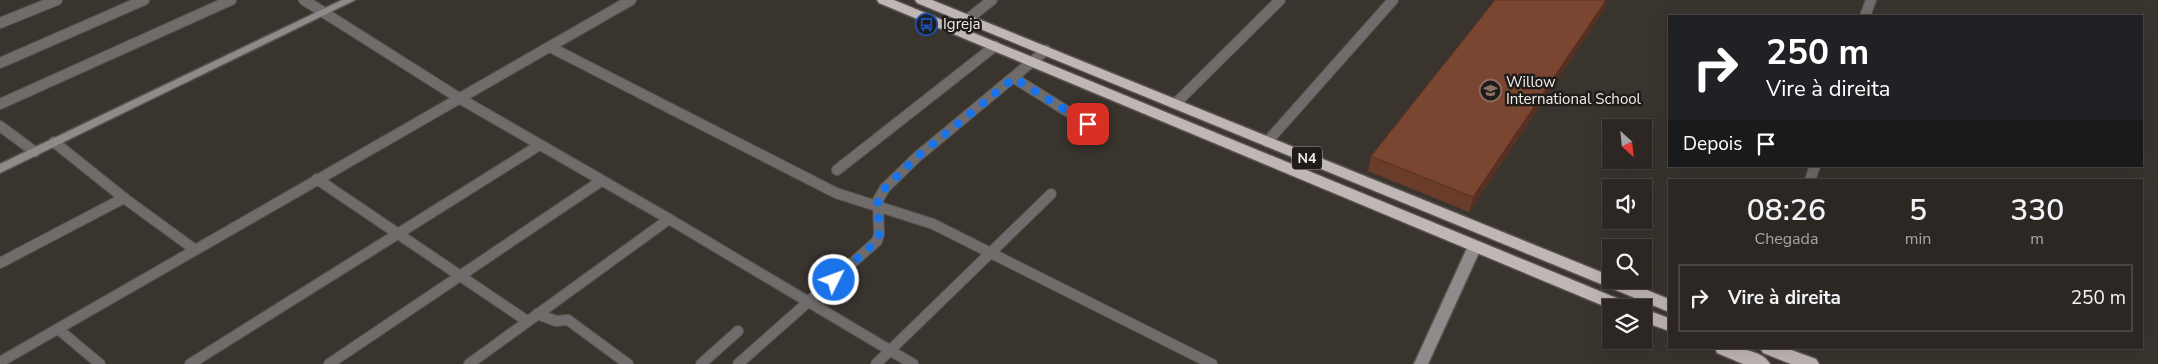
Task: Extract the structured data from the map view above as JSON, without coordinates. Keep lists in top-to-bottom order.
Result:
{
  "streets": {
    "highway": ["N4"]
  },
  "places": {
    "bus stop": ["Igreja"],
    "school or university": ["Willow International School"]
  },
  "north": "bottom right",
  "page": {
    "turn": ["250 m", "Vire à direita"],
    "then": "Depois",
    "eta": [
      "08:26",
      "Chegada",
      "5",
      "min",
      "330",
      "m"
    ],
    "list": [
      {
        "name": "Vire à direita",
        "value": "250 m"
      }
    ]
  }
}
